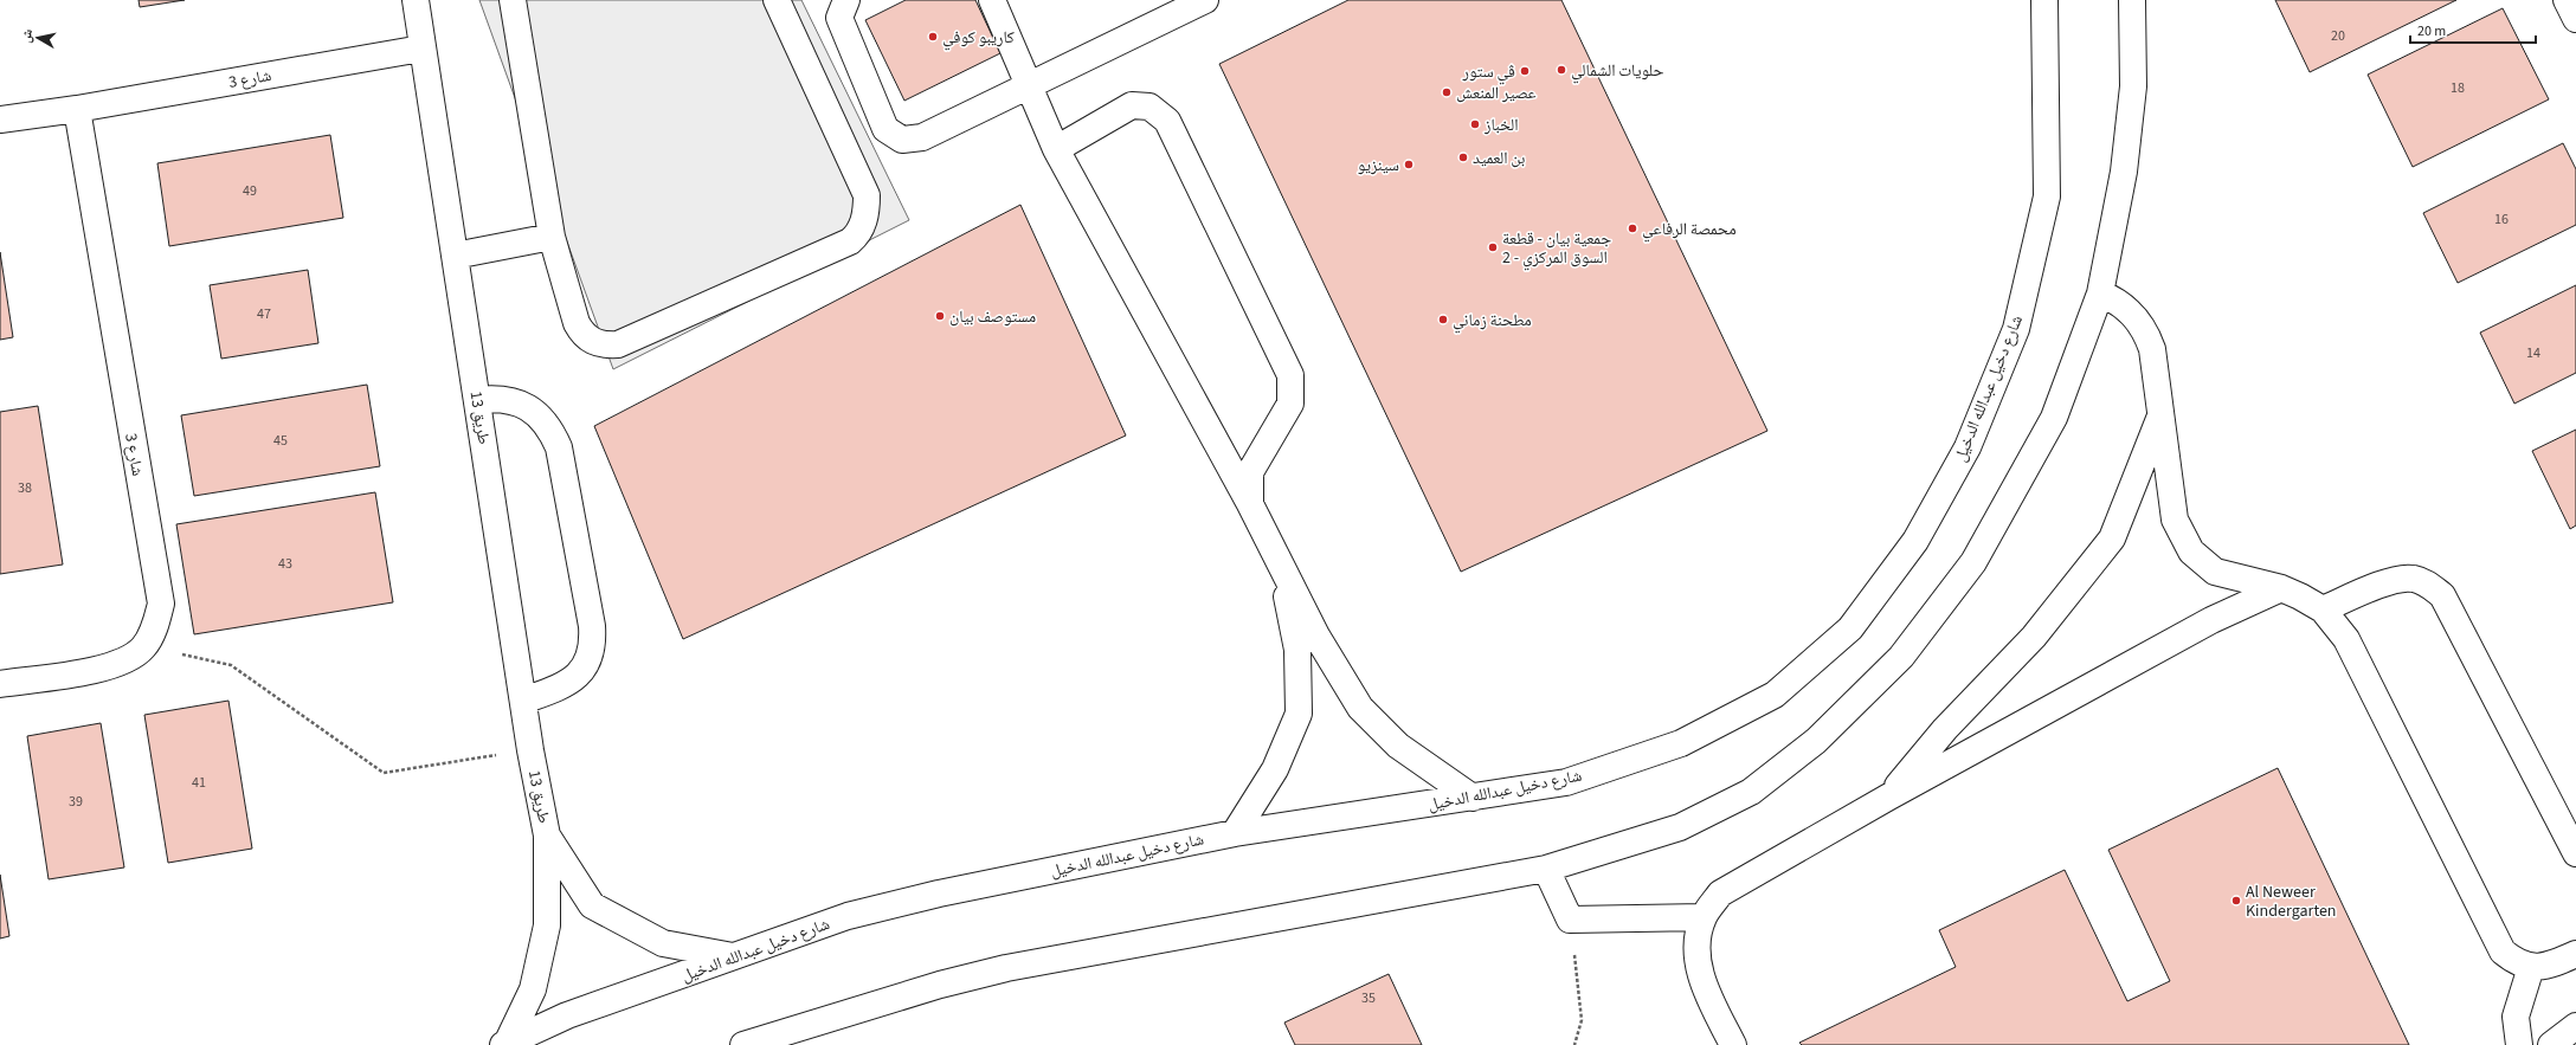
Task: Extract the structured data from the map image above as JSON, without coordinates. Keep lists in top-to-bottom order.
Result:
{
  "streets": {
    "street": ["شارع 3", "شارع دخيل عبدالله الدخيل", "طريق 13"]
  },
  "crossings": [
    ["شارع 3", "طريق 13"],
    ["شارع دخيل عبدالله الدخيل", "طريق 13"]
  ],
  "places": [
    "كاريبو كوفي",
    "حلويات الشمالي",
    "ڤي ستور",
    "عصير المنعش",
    "الخباز",
    "بن العميد",
    "سينزيو",
    "محمصة الرفاعي",
    "جمعية بيان - قطعة 2 - السوق المركزي",
    "مستوصف بيان",
    "مطحنة زماني",
    "Al Neweer Kindergarten"
  ],
  "house_numbers": [
    "20",
    "18",
    "49",
    "16",
    "47",
    "14",
    "45",
    "38",
    "43",
    "41",
    "39",
    "35"
  ],
  "scale_bar": "20 m",
  "north": "left"
}
